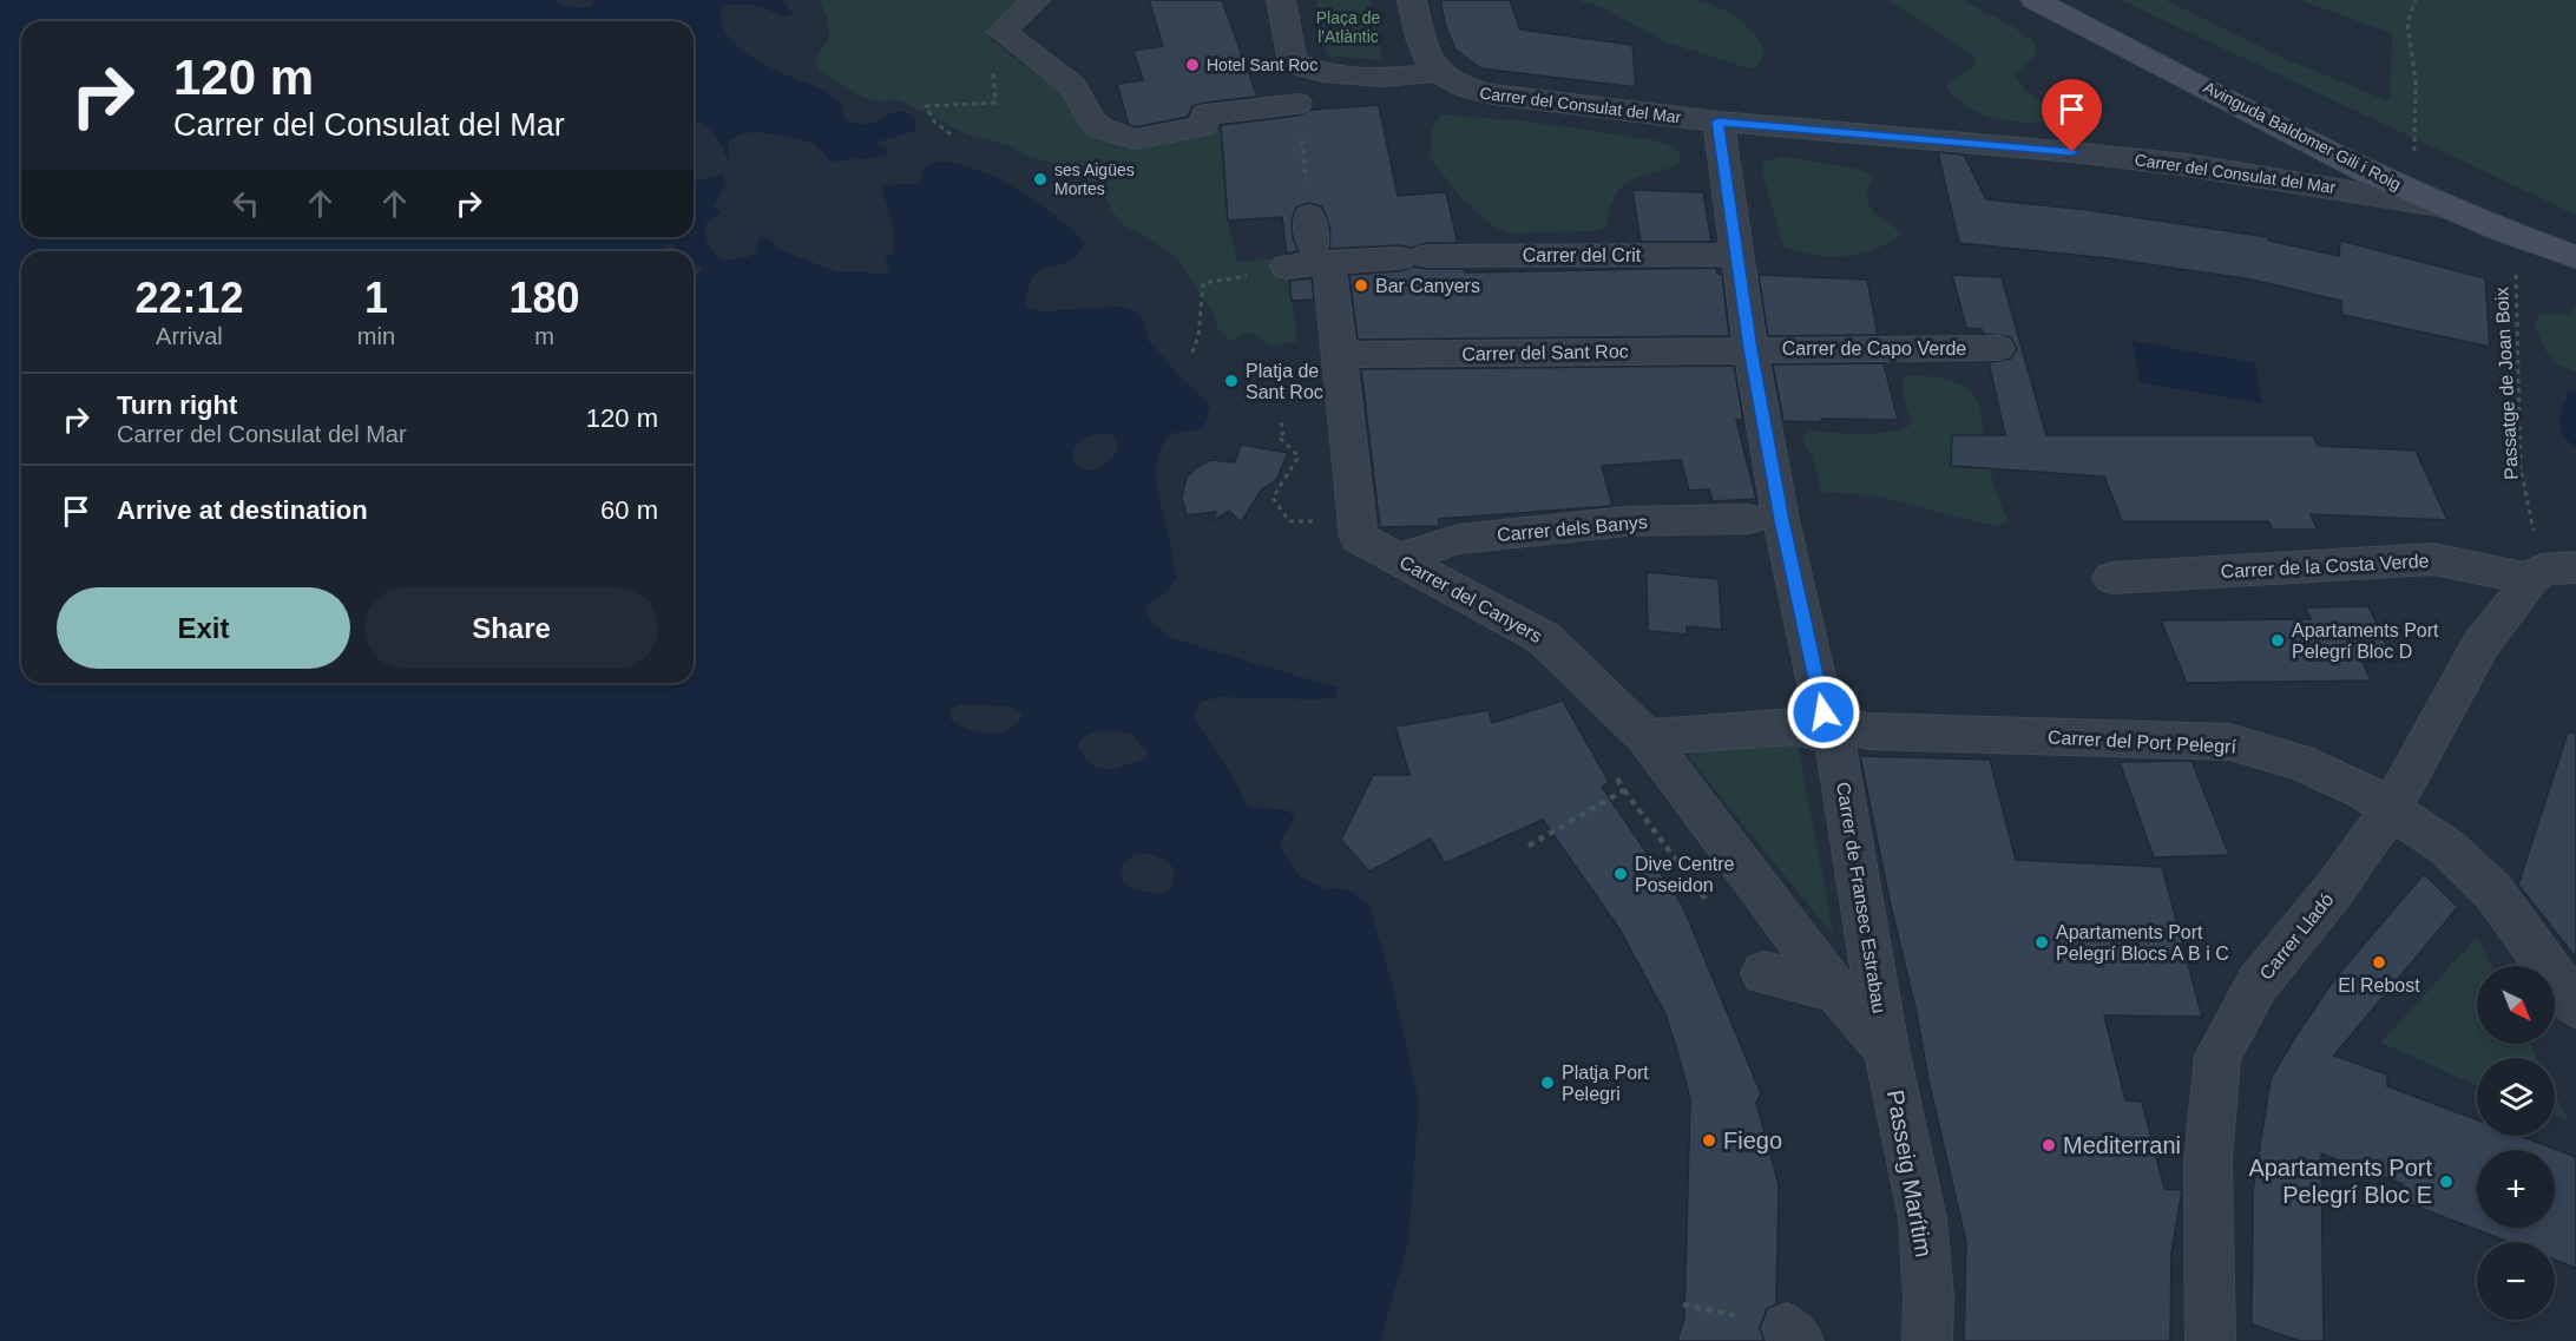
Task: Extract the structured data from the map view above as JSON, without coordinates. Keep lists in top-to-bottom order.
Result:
{
  "streets": {
    "street": [
      "Carrer del Consulat del Mar",
      "Avinguda Baldomer Gili i Roig",
      "Carrer del Crit",
      "Carrer de Capo Verde",
      "Carrer del Sant Roc",
      "Carrer dels Banys",
      "Carrer de la Costa Verde",
      "Carrer del Canyers",
      "Carrer del Port Pelegrí",
      "Carrer de Fransec Estrabau",
      "Carrer Lladó",
      "Passeig Marítim"
    ],
    "path": ["Passatge de Joan Boix"]
  },
  "crossings": [
    ["Carrer del Consulat del Mar", "Avinguda Baldomer Gili i Roig"],
    ["Carrer del Consulat del Mar", "Carrer de Fransec Estrabau"],
    ["Avinguda Baldomer Gili i Roig", "Passatge de Joan Boix"],
    ["Carrer del Crit", "Carrer del Canyers"],
    ["Carrer del Crit", "Carrer de Fransec Estrabau"],
    ["Carrer de Capo Verde", "Carrer del Sant Roc"],
    ["Carrer de Capo Verde", "Carrer de Fransec Estrabau"],
    ["Carrer del Sant Roc", "Carrer del Canyers"],
    ["Carrer del Sant Roc", "Carrer de Fransec Estrabau"],
    ["Passatge de Joan Boix", "Carrer de la Costa Verde"],
    ["Passatge de Joan Boix", "Carrer Lladó"],
    ["Carrer dels Banys", "Carrer del Canyers"],
    ["Carrer de la Costa Verde", "Carrer Lladó"],
    ["Carrer del Canyers", "Carrer del Port Pelegrí"],
    ["Carrer del Canyers", "Carrer de Fransec Estrabau"],
    ["Carrer del Canyers", "Passeig Marítim"],
    ["Carrer del Port Pelegrí", "Carrer de Fransec Estrabau"],
    ["Carrer del Port Pelegrí", "Carrer Lladó"],
    ["Carrer de Fransec Estrabau", "Passeig Marítim"]
  ],
  "parks": ["Plaça de l'Atlàntic"],
  "places": [
    "Hotel Sant Roc",
    "ses Aigües Mortes",
    "Bar Canyers",
    "Platja de Sant Roc",
    "Apartaments Port Pelegrí Bloc D",
    "Dive Centre Poseidon",
    "Apartaments Port Pelegrí Blocs A B i C",
    "El Rebost",
    "Platja Port Pelegri",
    "Fiego",
    "Mediterrani",
    "Apartaments Port Pelegrí Bloc E"
  ],
  "north": "bottom right",
  "page": {
    "turn": ["120 m", "Carrer del Consulat del Mar"],
    "eta": [
      "22:12",
      "Arrival",
      "1",
      "min",
      "180",
      "m"
    ],
    "list": [
      {
        "name": "Turn right",
        "note": "Carrer del Consulat del Mar",
        "value": "120 m"
      },
      {
        "name": "Arrive at destination",
        "value": "60 m"
      }
    ],
    "buttons": ["Exit", "Share"],
    "map_buttons": ["+", "−"]
  }
}
